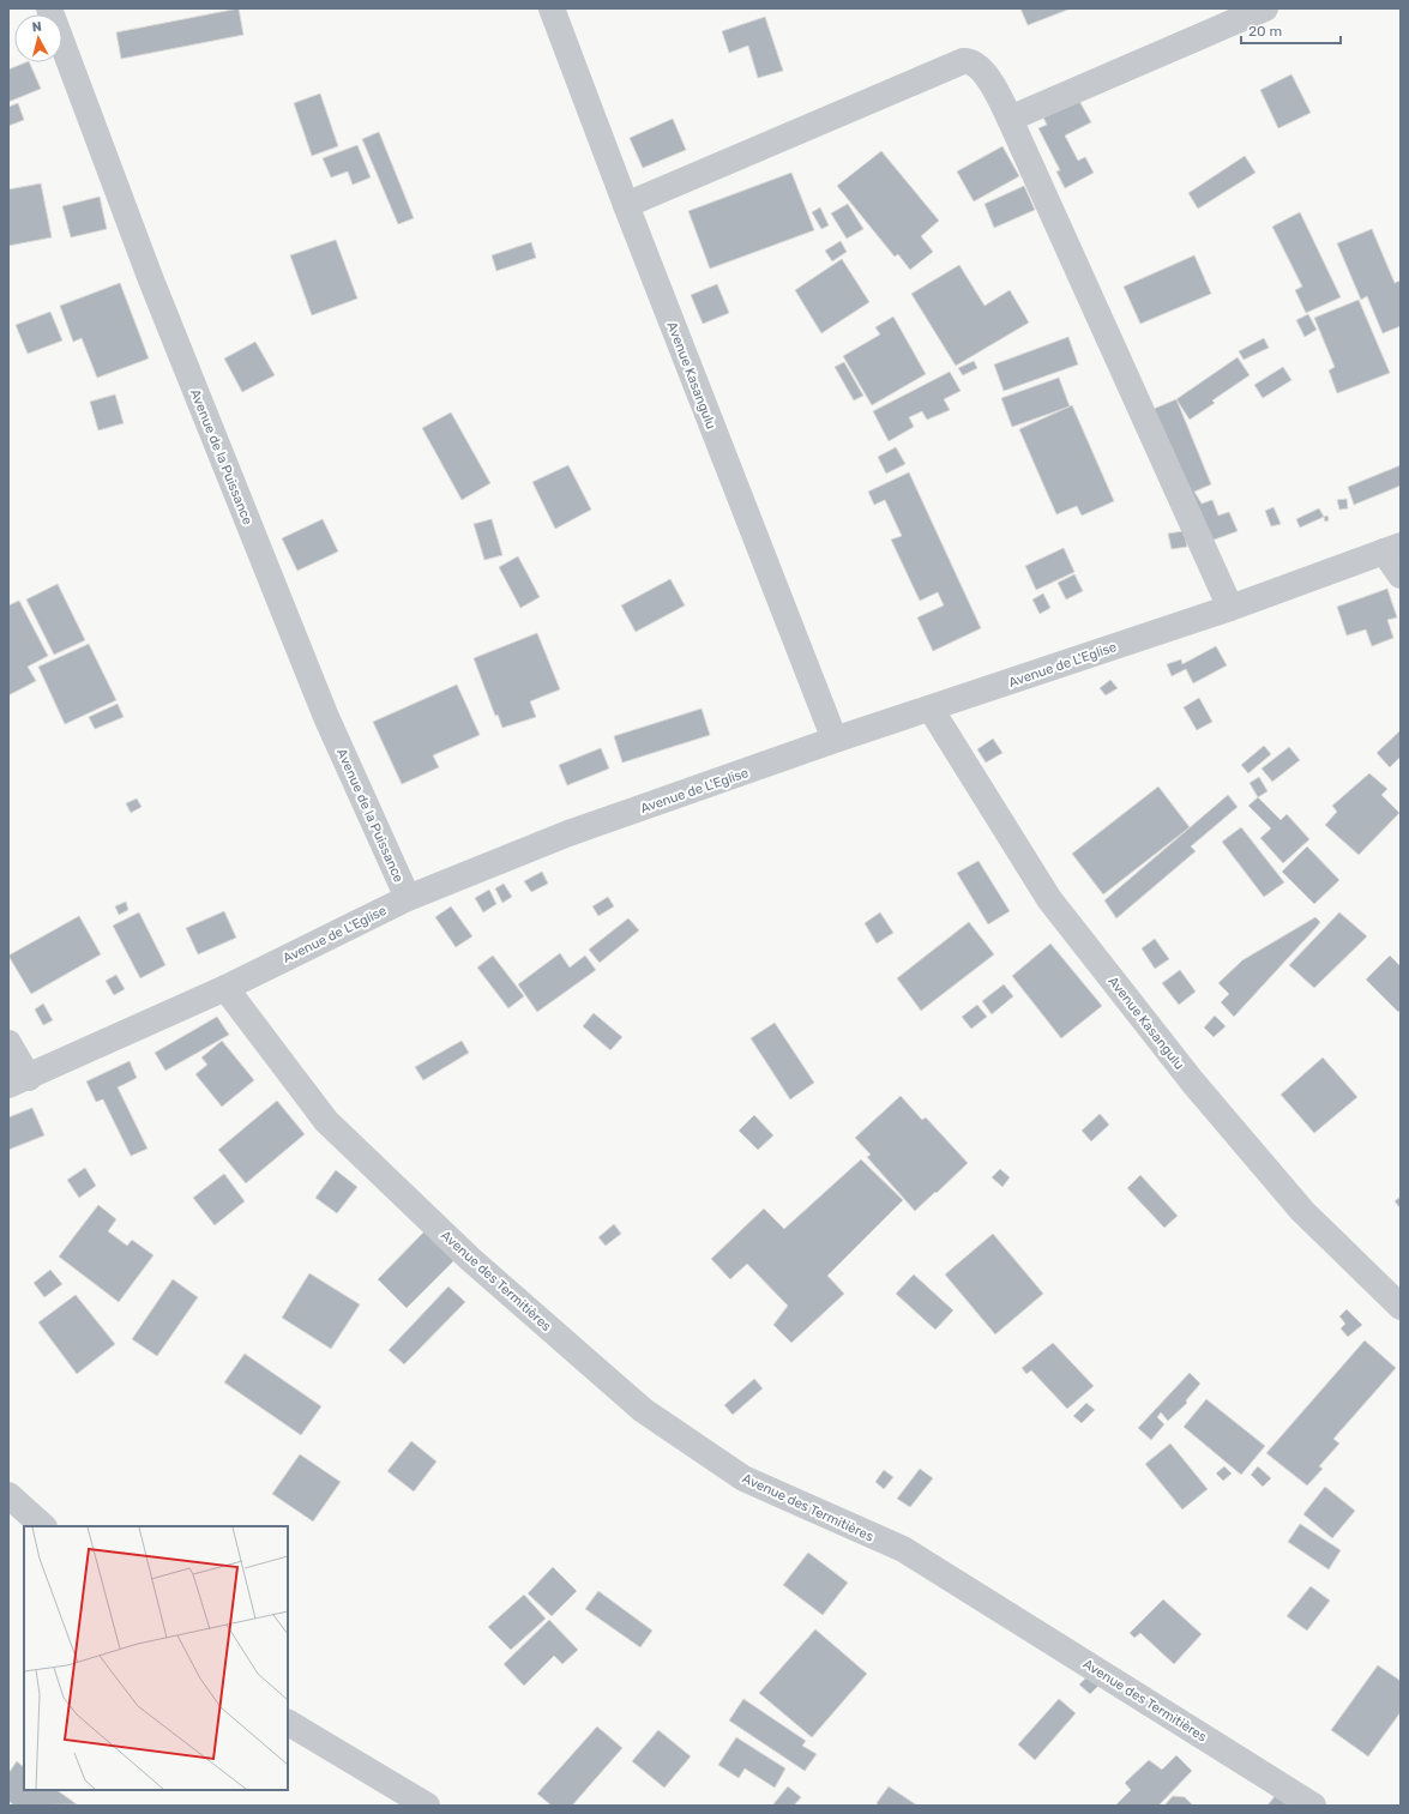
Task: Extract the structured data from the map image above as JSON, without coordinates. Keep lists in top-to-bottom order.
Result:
{
  "streets": {
    "street": [
      "Avenue Kasangulu",
      "Avenue de la Puissance",
      "Avenue de L'Eglise",
      "Avenue des Termitières"
    ]
  },
  "crossings": [
    ["Avenue Kasangulu", "Avenue de L'Eglise"],
    ["Avenue de la Puissance", "Avenue de L'Eglise"],
    ["Avenue de L'Eglise", "Avenue des Termitières"]
  ],
  "scale_bar": "20 m",
  "north": "top"
}
